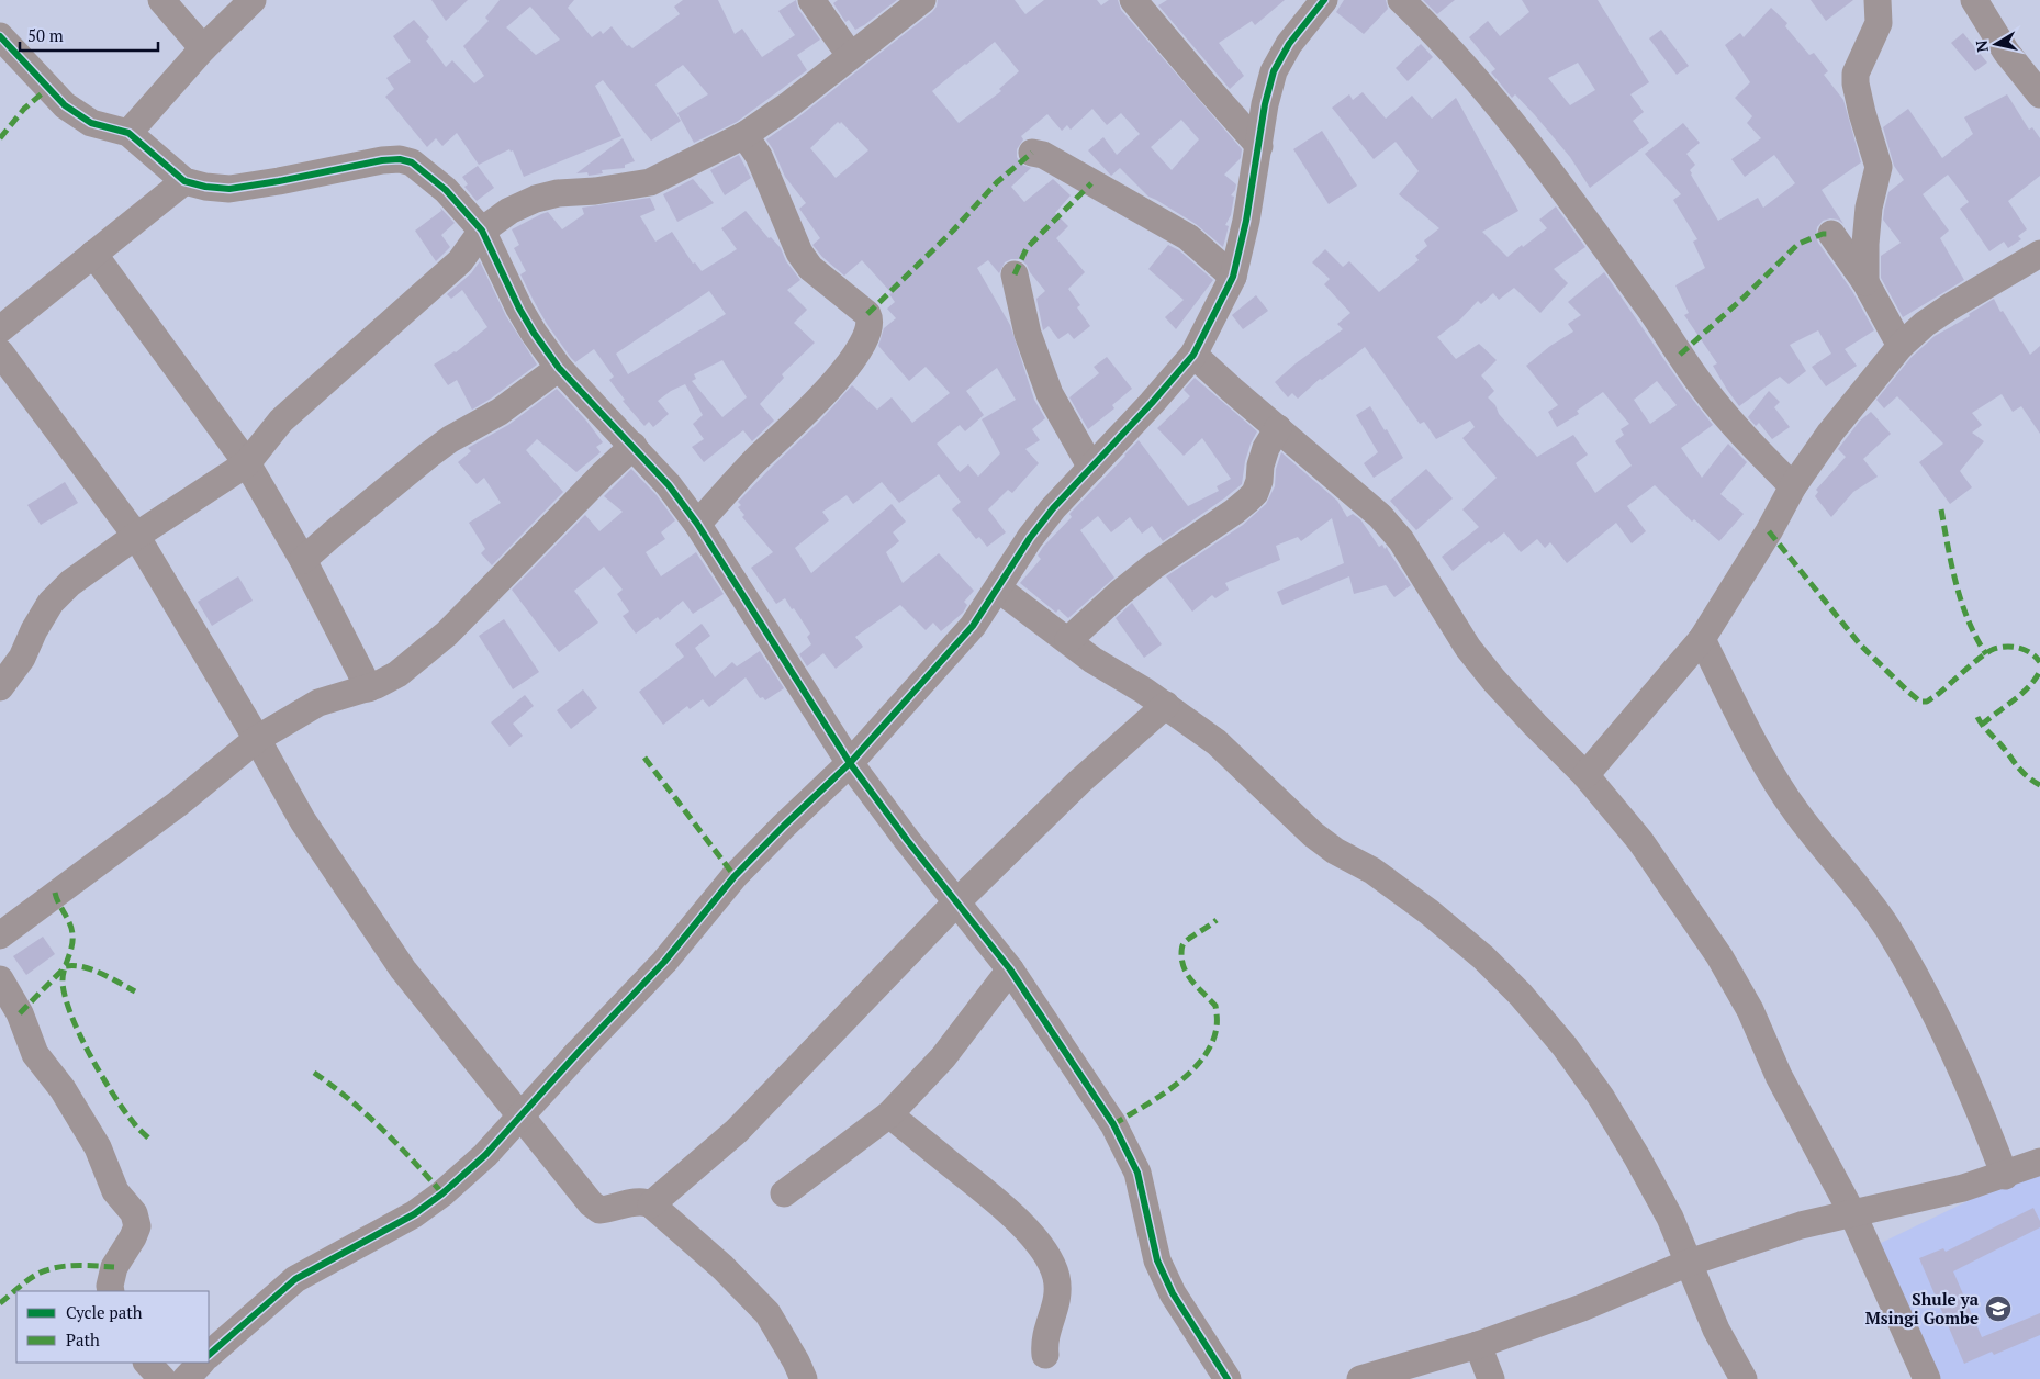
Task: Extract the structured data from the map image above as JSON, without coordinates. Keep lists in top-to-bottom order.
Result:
{
  "places": {
    "school or university": ["Shule ya Msingi Gombe"]
  },
  "legend": ["Cycle path", "Path"],
  "scale_bar": "50 m",
  "north": "left"
}
